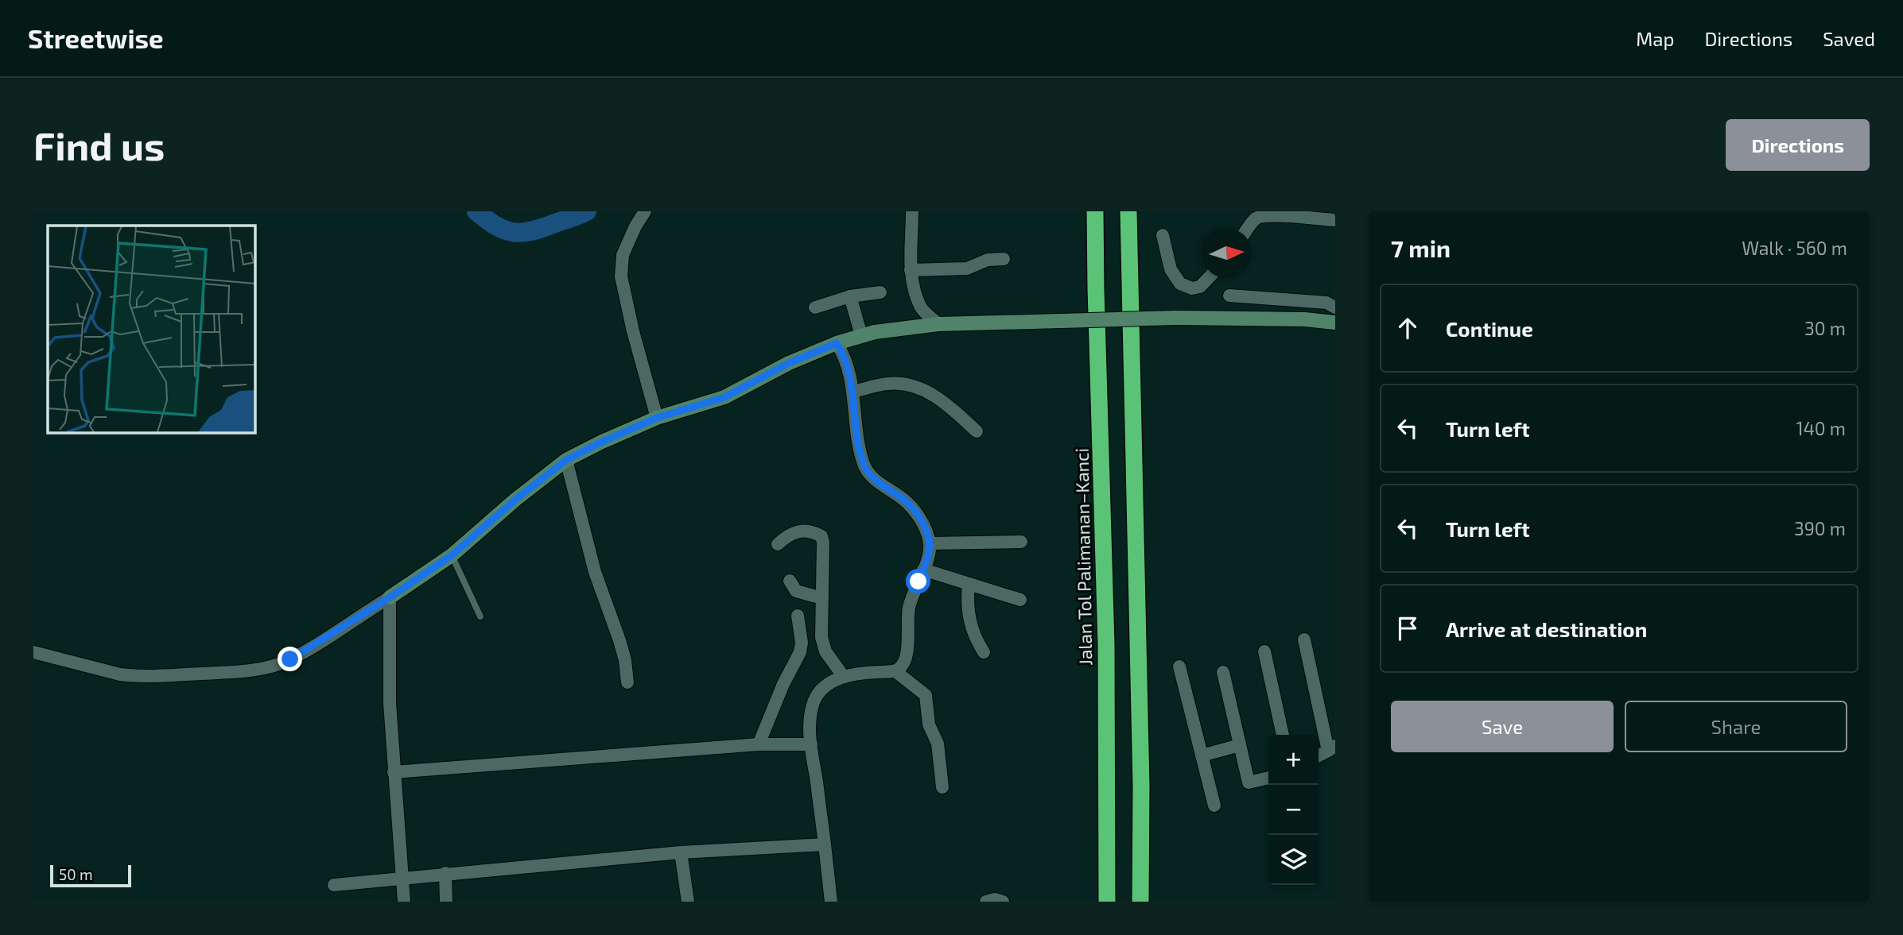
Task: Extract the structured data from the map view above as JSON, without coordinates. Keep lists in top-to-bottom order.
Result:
{
  "streets": {
    "highway": ["Jalan Tol Palimanan–Kanci"]
  },
  "scale_bar": "50 m",
  "north": "right",
  "page": {
    "header": "Streetwise",
    "nav": ["Map", "Directions", "Saved"],
    "buttons": [
      "Directions",
      ["Save", "Share"]
    ],
    "title": "Find us",
    "heading": ["7 min", "Walk · 560 m"],
    "list": [
      ["Continue", "30 m"],
      ["Turn left", "140 m"],
      ["Turn left", "390 m"],
      "Arrive at destination"
    ],
    "map_buttons": ["+", "−"],
    "scale": "50 m"
  }
}
